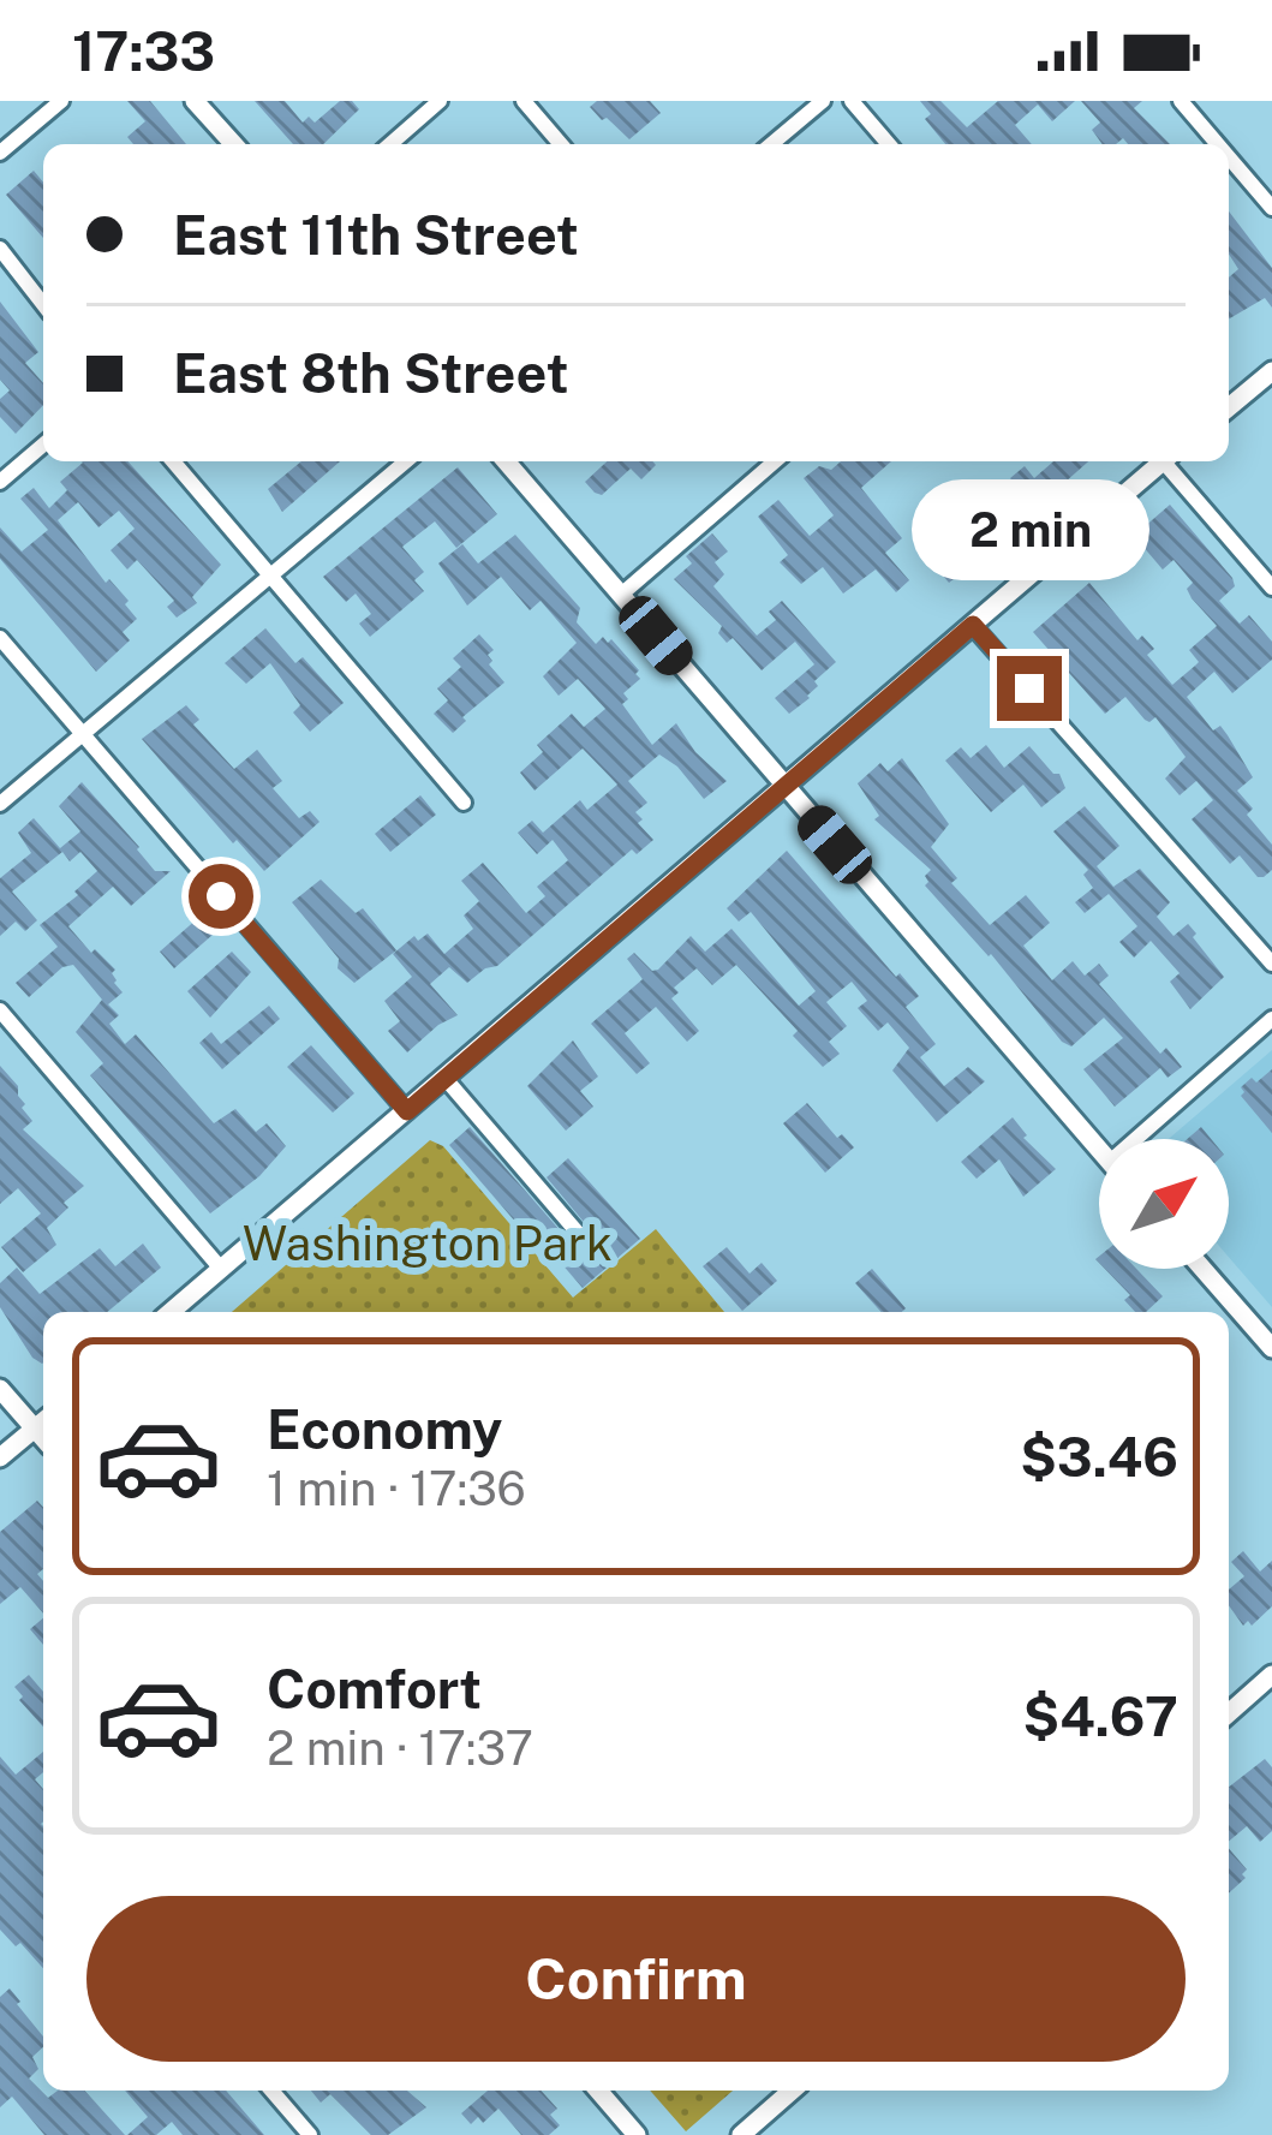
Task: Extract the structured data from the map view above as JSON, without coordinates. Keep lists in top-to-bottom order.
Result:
{
  "parks": ["Washington Park"],
  "north": "top right",
  "page": {
    "status": "17:33",
    "banner": ["East 11th Street", "East 8th Street"],
    "bubble": "2 min",
    "list": [
      {
        "name": "Economy",
        "note": "1 min · 17:36",
        "value": "$3.46"
      },
      {
        "name": "Comfort",
        "note": "2 min · 17:37",
        "value": "$4.67"
      }
    ],
    "buttons": "Confirm"
  }
}
